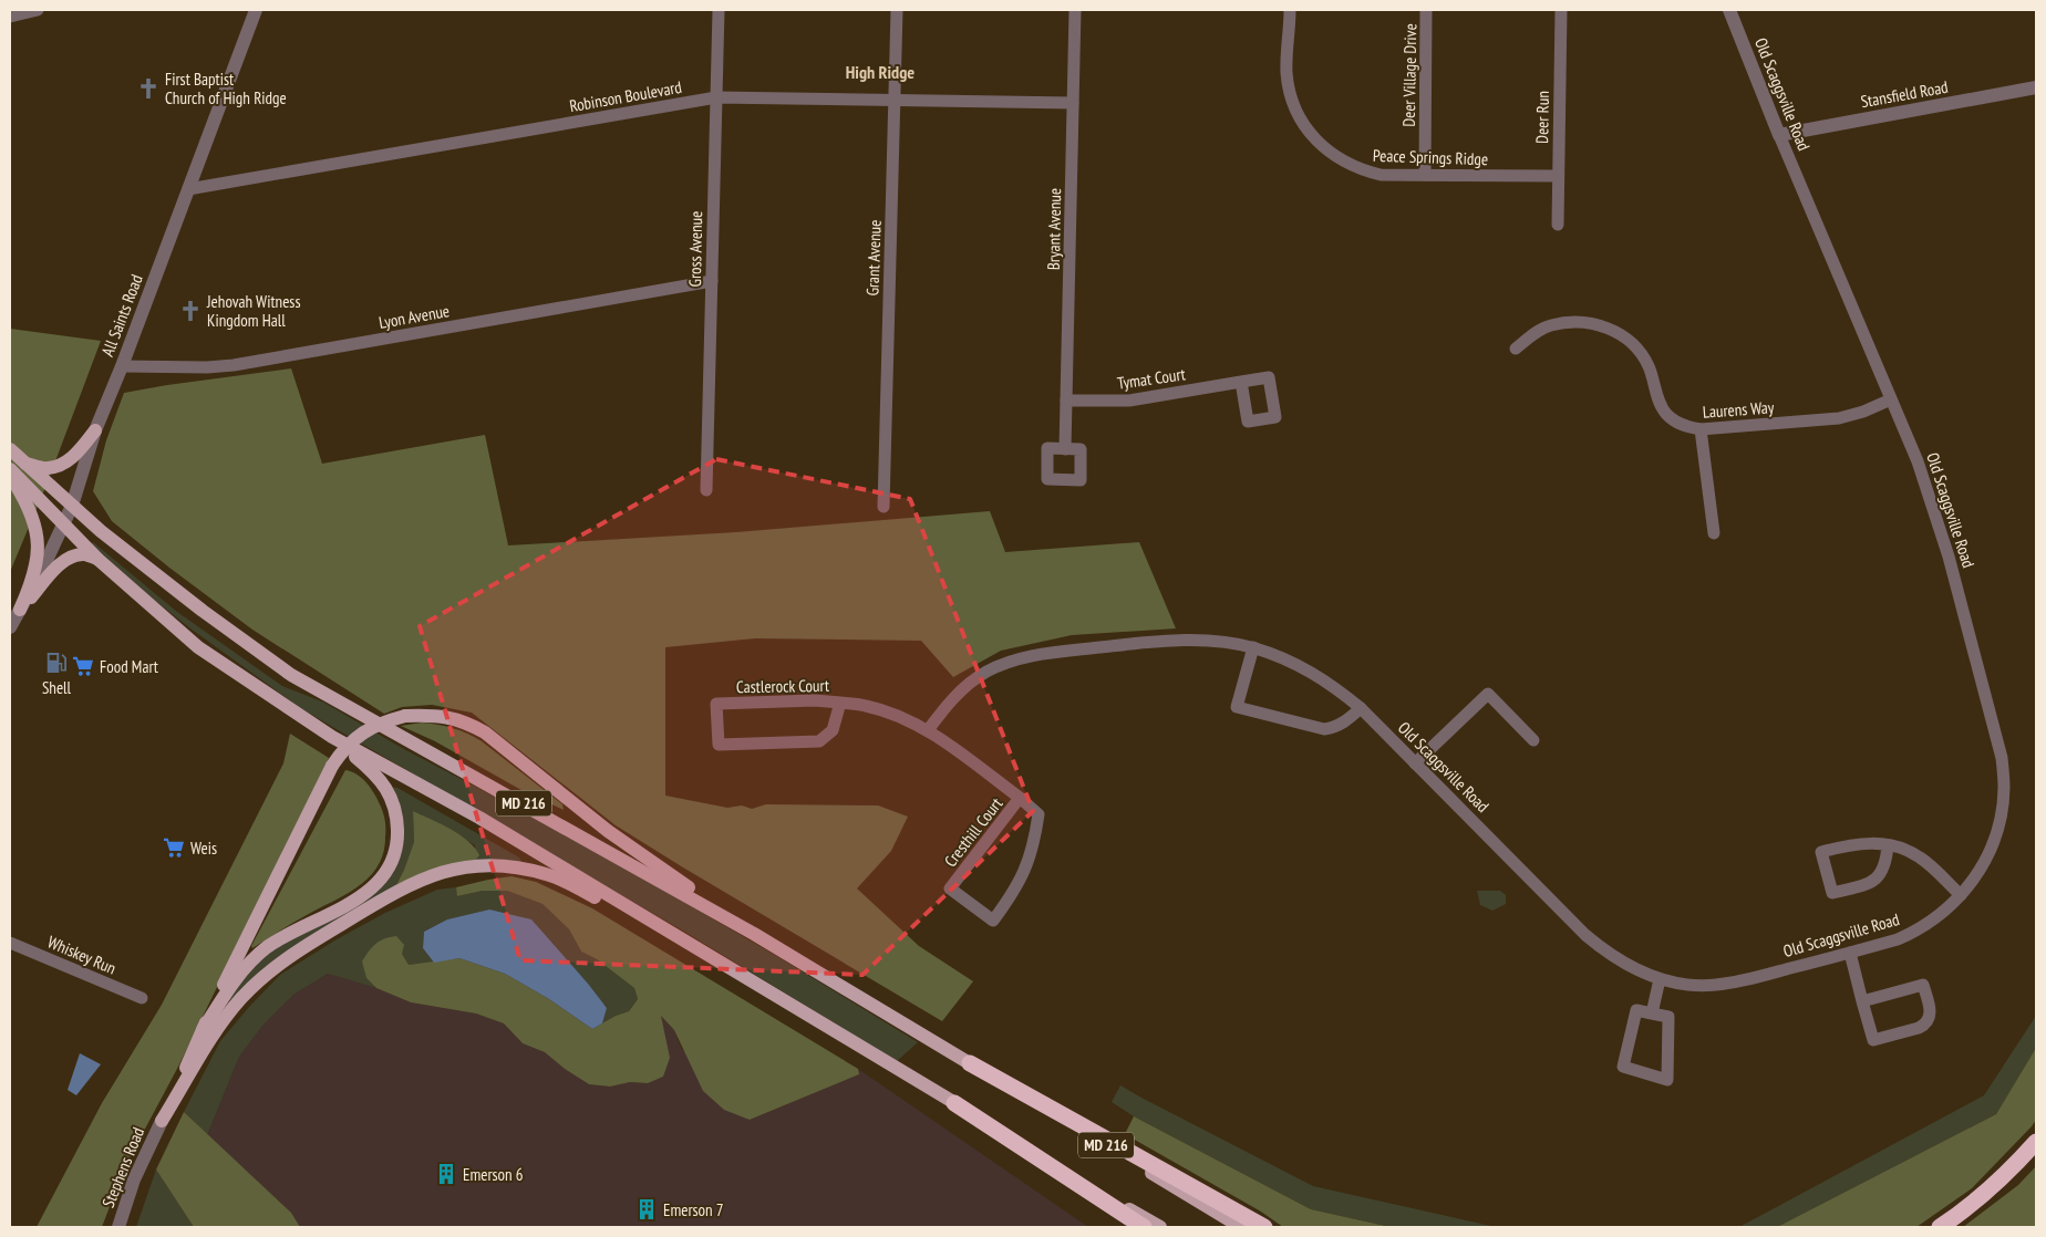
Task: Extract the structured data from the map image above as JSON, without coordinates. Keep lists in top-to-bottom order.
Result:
{
  "streets": {
    "main road": ["MD 216"],
    "street": [
      "Deer Village Drive",
      "Old Scaggsville Road",
      "Stansfield Road",
      "Robinson Boulevard",
      "Deer Run",
      "Peace Springs Ridge",
      "Bryant Avenue",
      "Gross Avenue",
      "Grant Avenue",
      "All Saints Road",
      "Lyon Avenue",
      "Tymat Court",
      "Laurens Way",
      "Castlerock Court",
      "Cresthill Court",
      "Whiskey Run",
      "Stephens Road"
    ]
  },
  "crossings": [
    ["Deer Village Drive", "Peace Springs Ridge"],
    ["Old Scaggsville Road", "Stansfield Road"],
    ["Old Scaggsville Road", "Laurens Way"],
    ["Old Scaggsville Road", "Castlerock Court"],
    ["Old Scaggsville Road", "Cresthill Court"],
    ["Robinson Boulevard", "Bryant Avenue"],
    ["Robinson Boulevard", "Gross Avenue"],
    ["Robinson Boulevard", "Grant Avenue"],
    ["Robinson Boulevard", "All Saints Road"],
    ["Deer Run", "Peace Springs Ridge"],
    ["Bryant Avenue", "Tymat Court"],
    ["Gross Avenue", "Lyon Avenue"],
    ["All Saints Road", "Lyon Avenue"],
    ["All Saints Road", "MD 216"],
    ["Castlerock Court", "Cresthill Court"]
  ],
  "districts": ["High Ridge"],
  "places": {
    "church": ["First Baptist Church of High Ridge", "Jehovah Witness Kingdom Hall"],
    "fuel station": ["Shell"],
    "supermarket": ["Food Mart", "Weis"],
    "building": ["Emerson 6", "Emerson 7"]
  }
}
